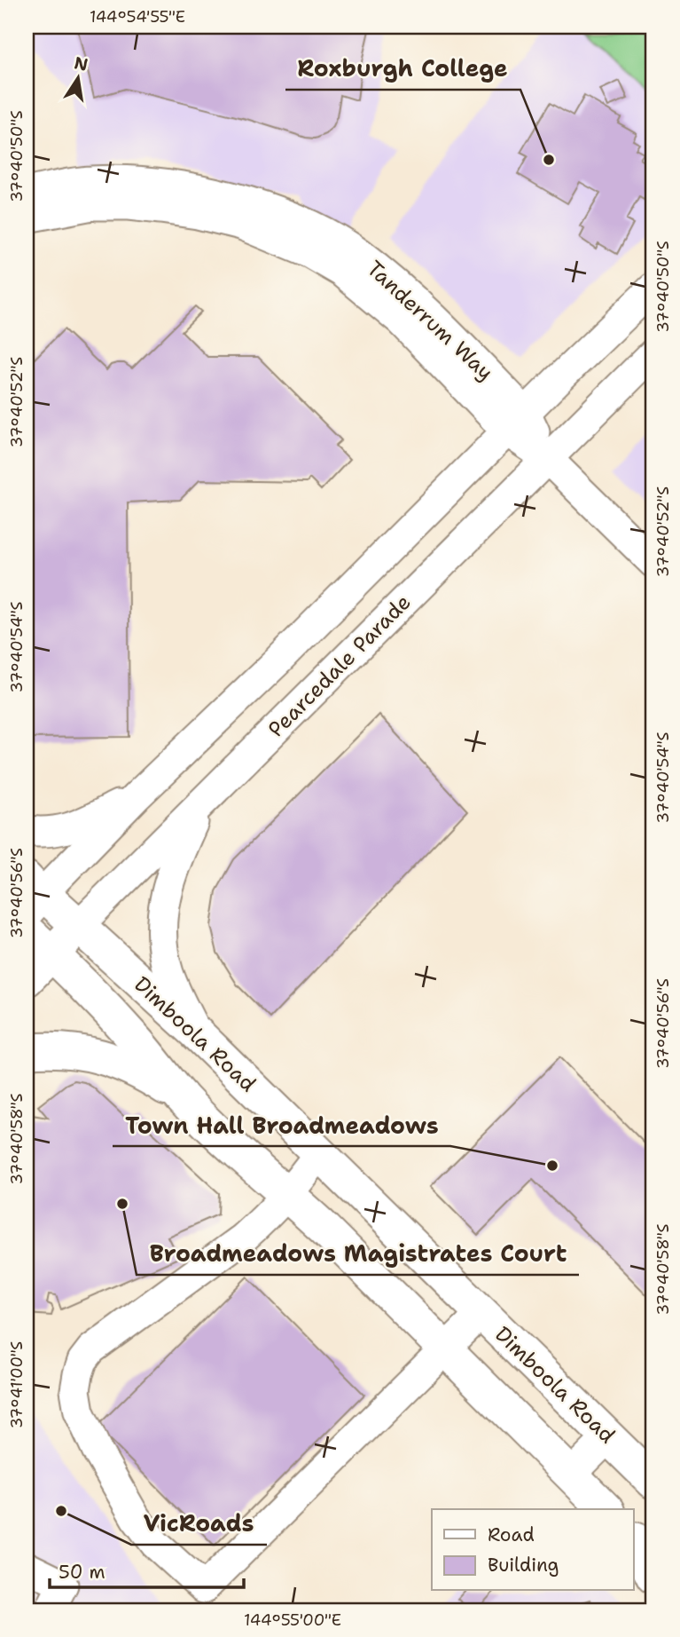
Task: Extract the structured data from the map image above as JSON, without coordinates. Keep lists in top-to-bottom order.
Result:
{
  "streets": {
    "main road": ["Pearcedale Parade", "Dimboola Road"],
    "street": ["Tanderrum Way"]
  },
  "crossings": [
    ["Tanderrum Way", "Pearcedale Parade"],
    ["Pearcedale Parade", "Dimboola Road"]
  ],
  "places": [
    "Roxburgh College",
    "Town Hall Broadmeadows",
    "Broadmeadows Magistrates Court",
    "VicRoads"
  ],
  "legend": ["Road", "Building"],
  "scale_bar": "50 m",
  "north": "top",
  "coordinates": [
    "144°54'55\"E",
    "37°40'50\"S",
    "37°40'52\"S",
    "37°40'54\"S",
    "37°40'56\"S",
    "37°40'58\"S",
    "37°41'00\"S",
    "144°55'00\"E"
  ]
}
